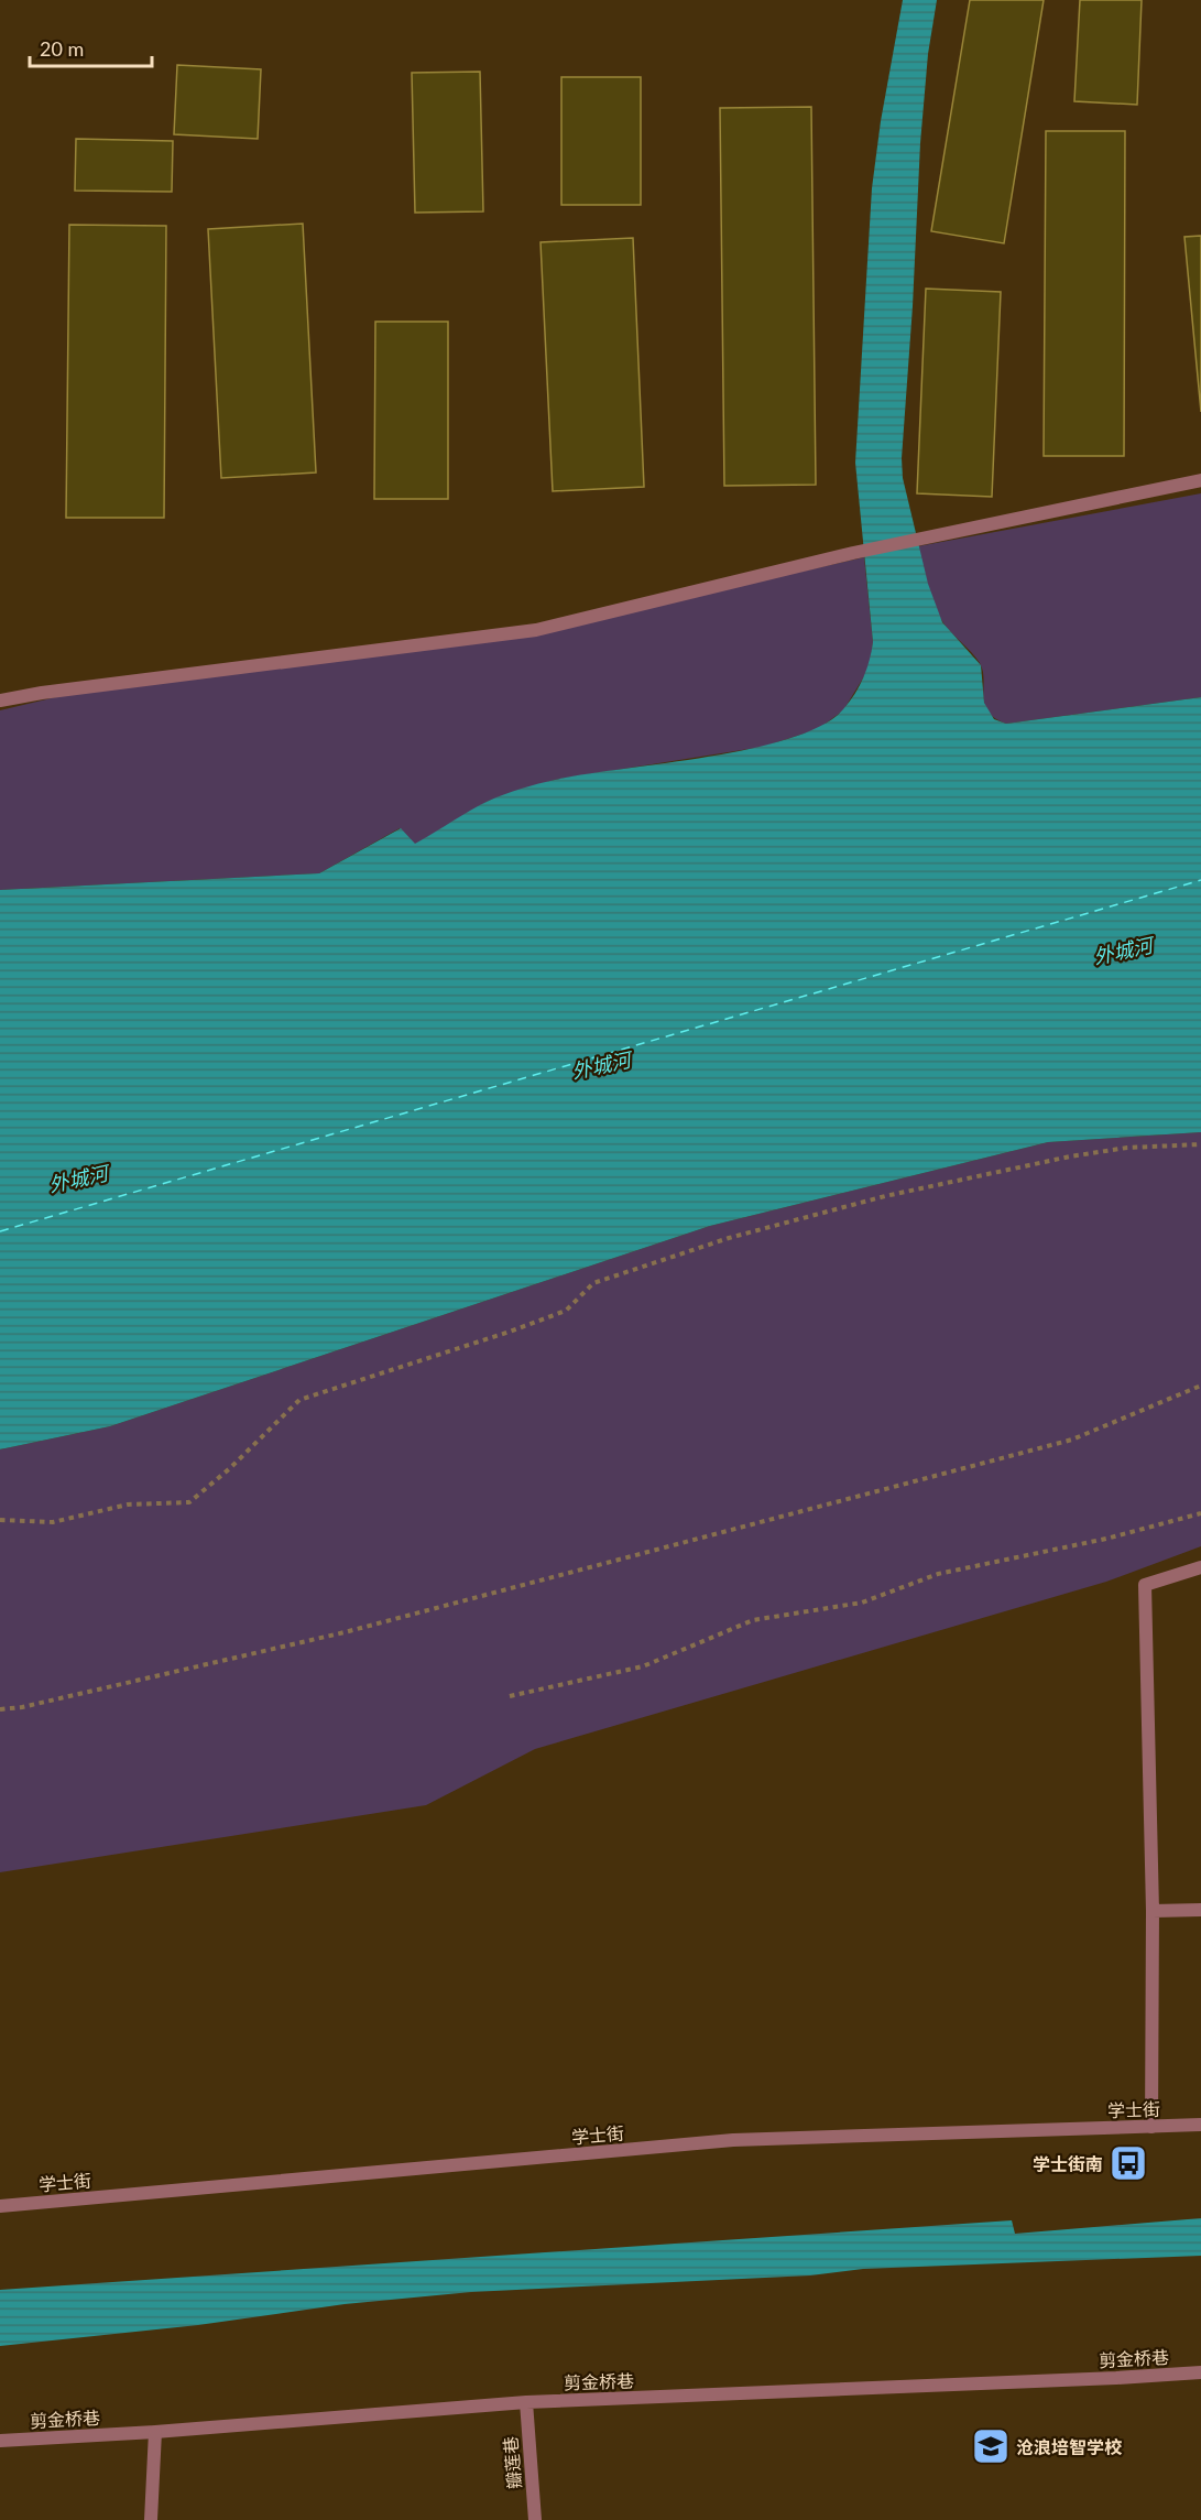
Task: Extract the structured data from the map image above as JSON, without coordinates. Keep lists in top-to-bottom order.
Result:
{
  "streets": {
    "street": ["学士街", "剪金桥巷", "瓣莲巷"]
  },
  "crossings": [
    ["剪金桥巷", "瓣莲巷"]
  ],
  "water": ["外城河"],
  "places": {
    "bus stop": ["学士街南"],
    "school or university": ["沧浪培智学校"]
  },
  "scale_bar": "20 m"
}
